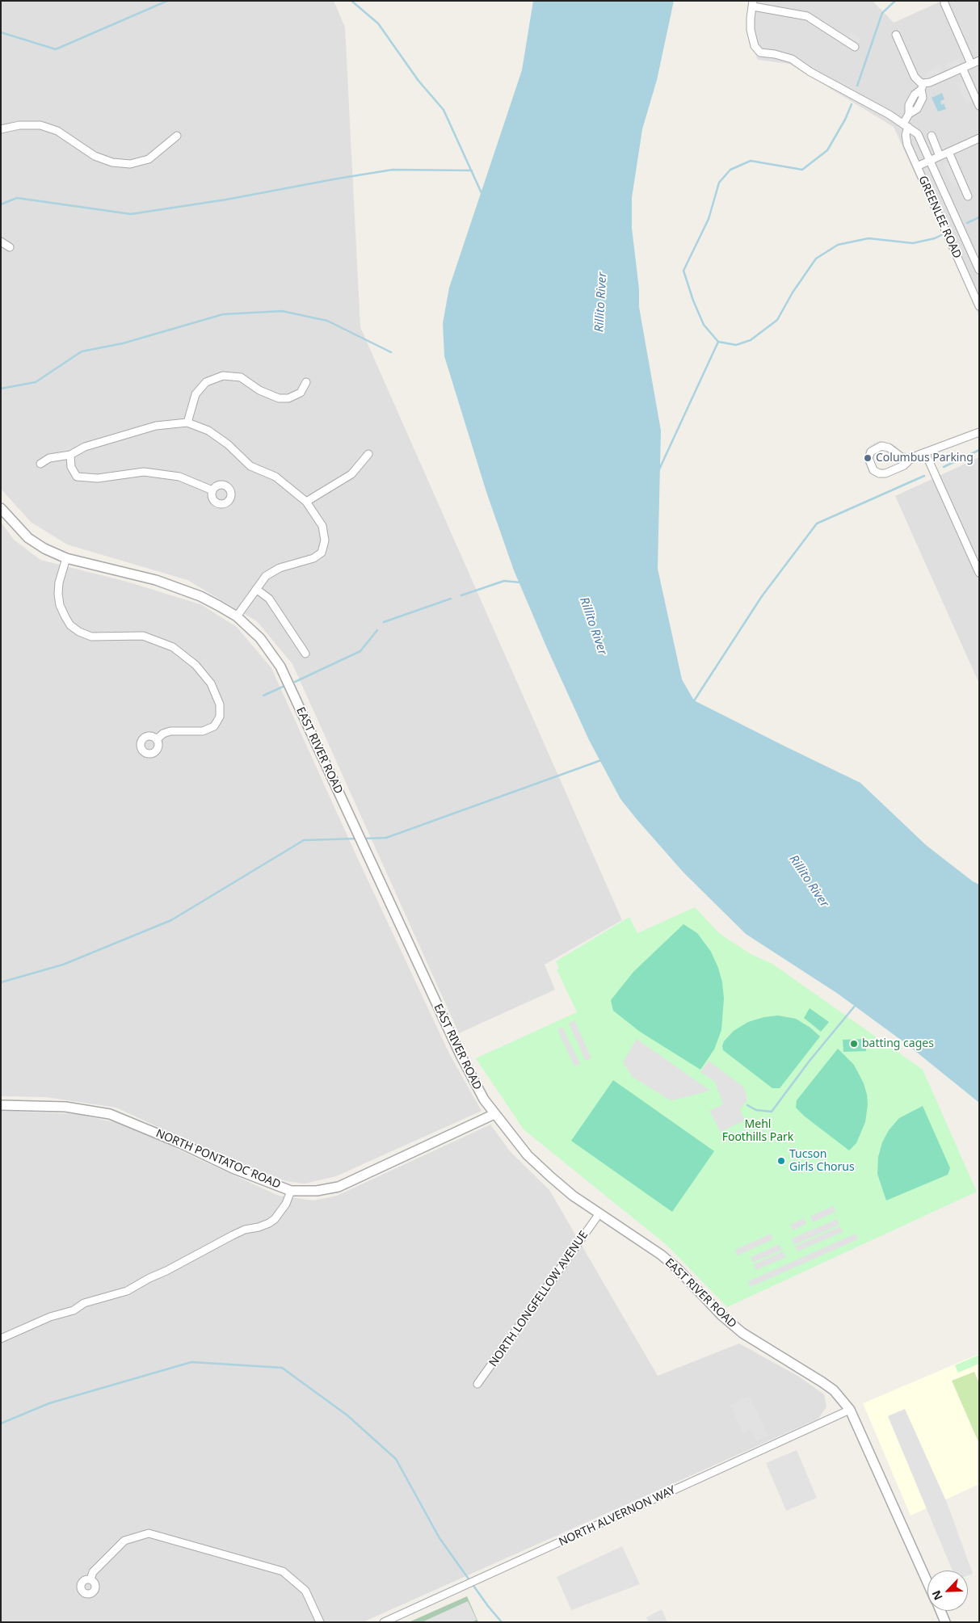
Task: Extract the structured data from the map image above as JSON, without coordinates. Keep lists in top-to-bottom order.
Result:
{
  "streets": {
    "street": [
      "GREENLEE ROAD",
      "EAST RIVER ROAD",
      "NORTH PONTATOC ROAD",
      "NORTH LONGFELLOW AVENUE",
      "NORTH ALVERNON WAY"
    ]
  },
  "crossings": [
    ["EAST RIVER ROAD", "NORTH PONTATOC ROAD"],
    ["EAST RIVER ROAD", "NORTH LONGFELLOW AVENUE"],
    ["EAST RIVER ROAD", "NORTH ALVERNON WAY"]
  ],
  "water": ["Rillito River"],
  "parks": ["Mehl Foothills Park"],
  "places": ["Columbus Parking", "batting cages", "Tucson Girls Chorus"],
  "north": "bottom left"
}
